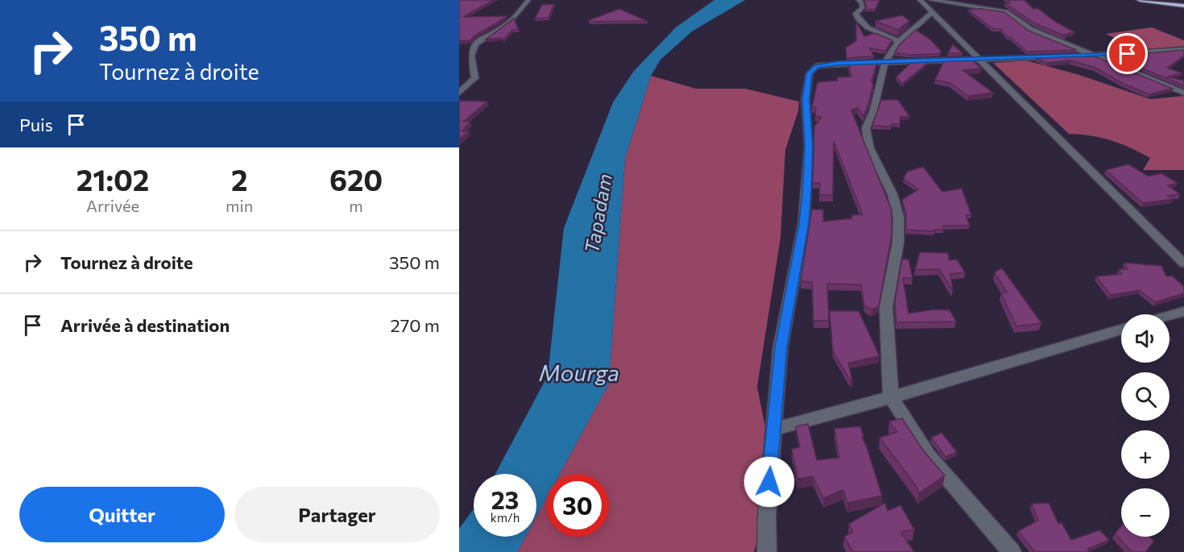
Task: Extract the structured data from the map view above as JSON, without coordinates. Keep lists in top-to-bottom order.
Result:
{
  "water": ["Tapadam", "Mourga"],
  "page": {
    "turn": ["350 m", "Tournez à droite"],
    "then": "Puis",
    "eta": [
      "21:02",
      "Arrivée",
      "2",
      "min",
      "620",
      "m"
    ],
    "list": [
      {
        "name": "Tournez à droite",
        "value": "350 m"
      },
      {
        "name": "Arrivée à destination",
        "value": "270 m"
      }
    ],
    "map_buttons": ["+", "−"],
    "speed": "23 km/h",
    "limit": "30",
    "buttons": ["Quitter", "Partager"]
  }
}
